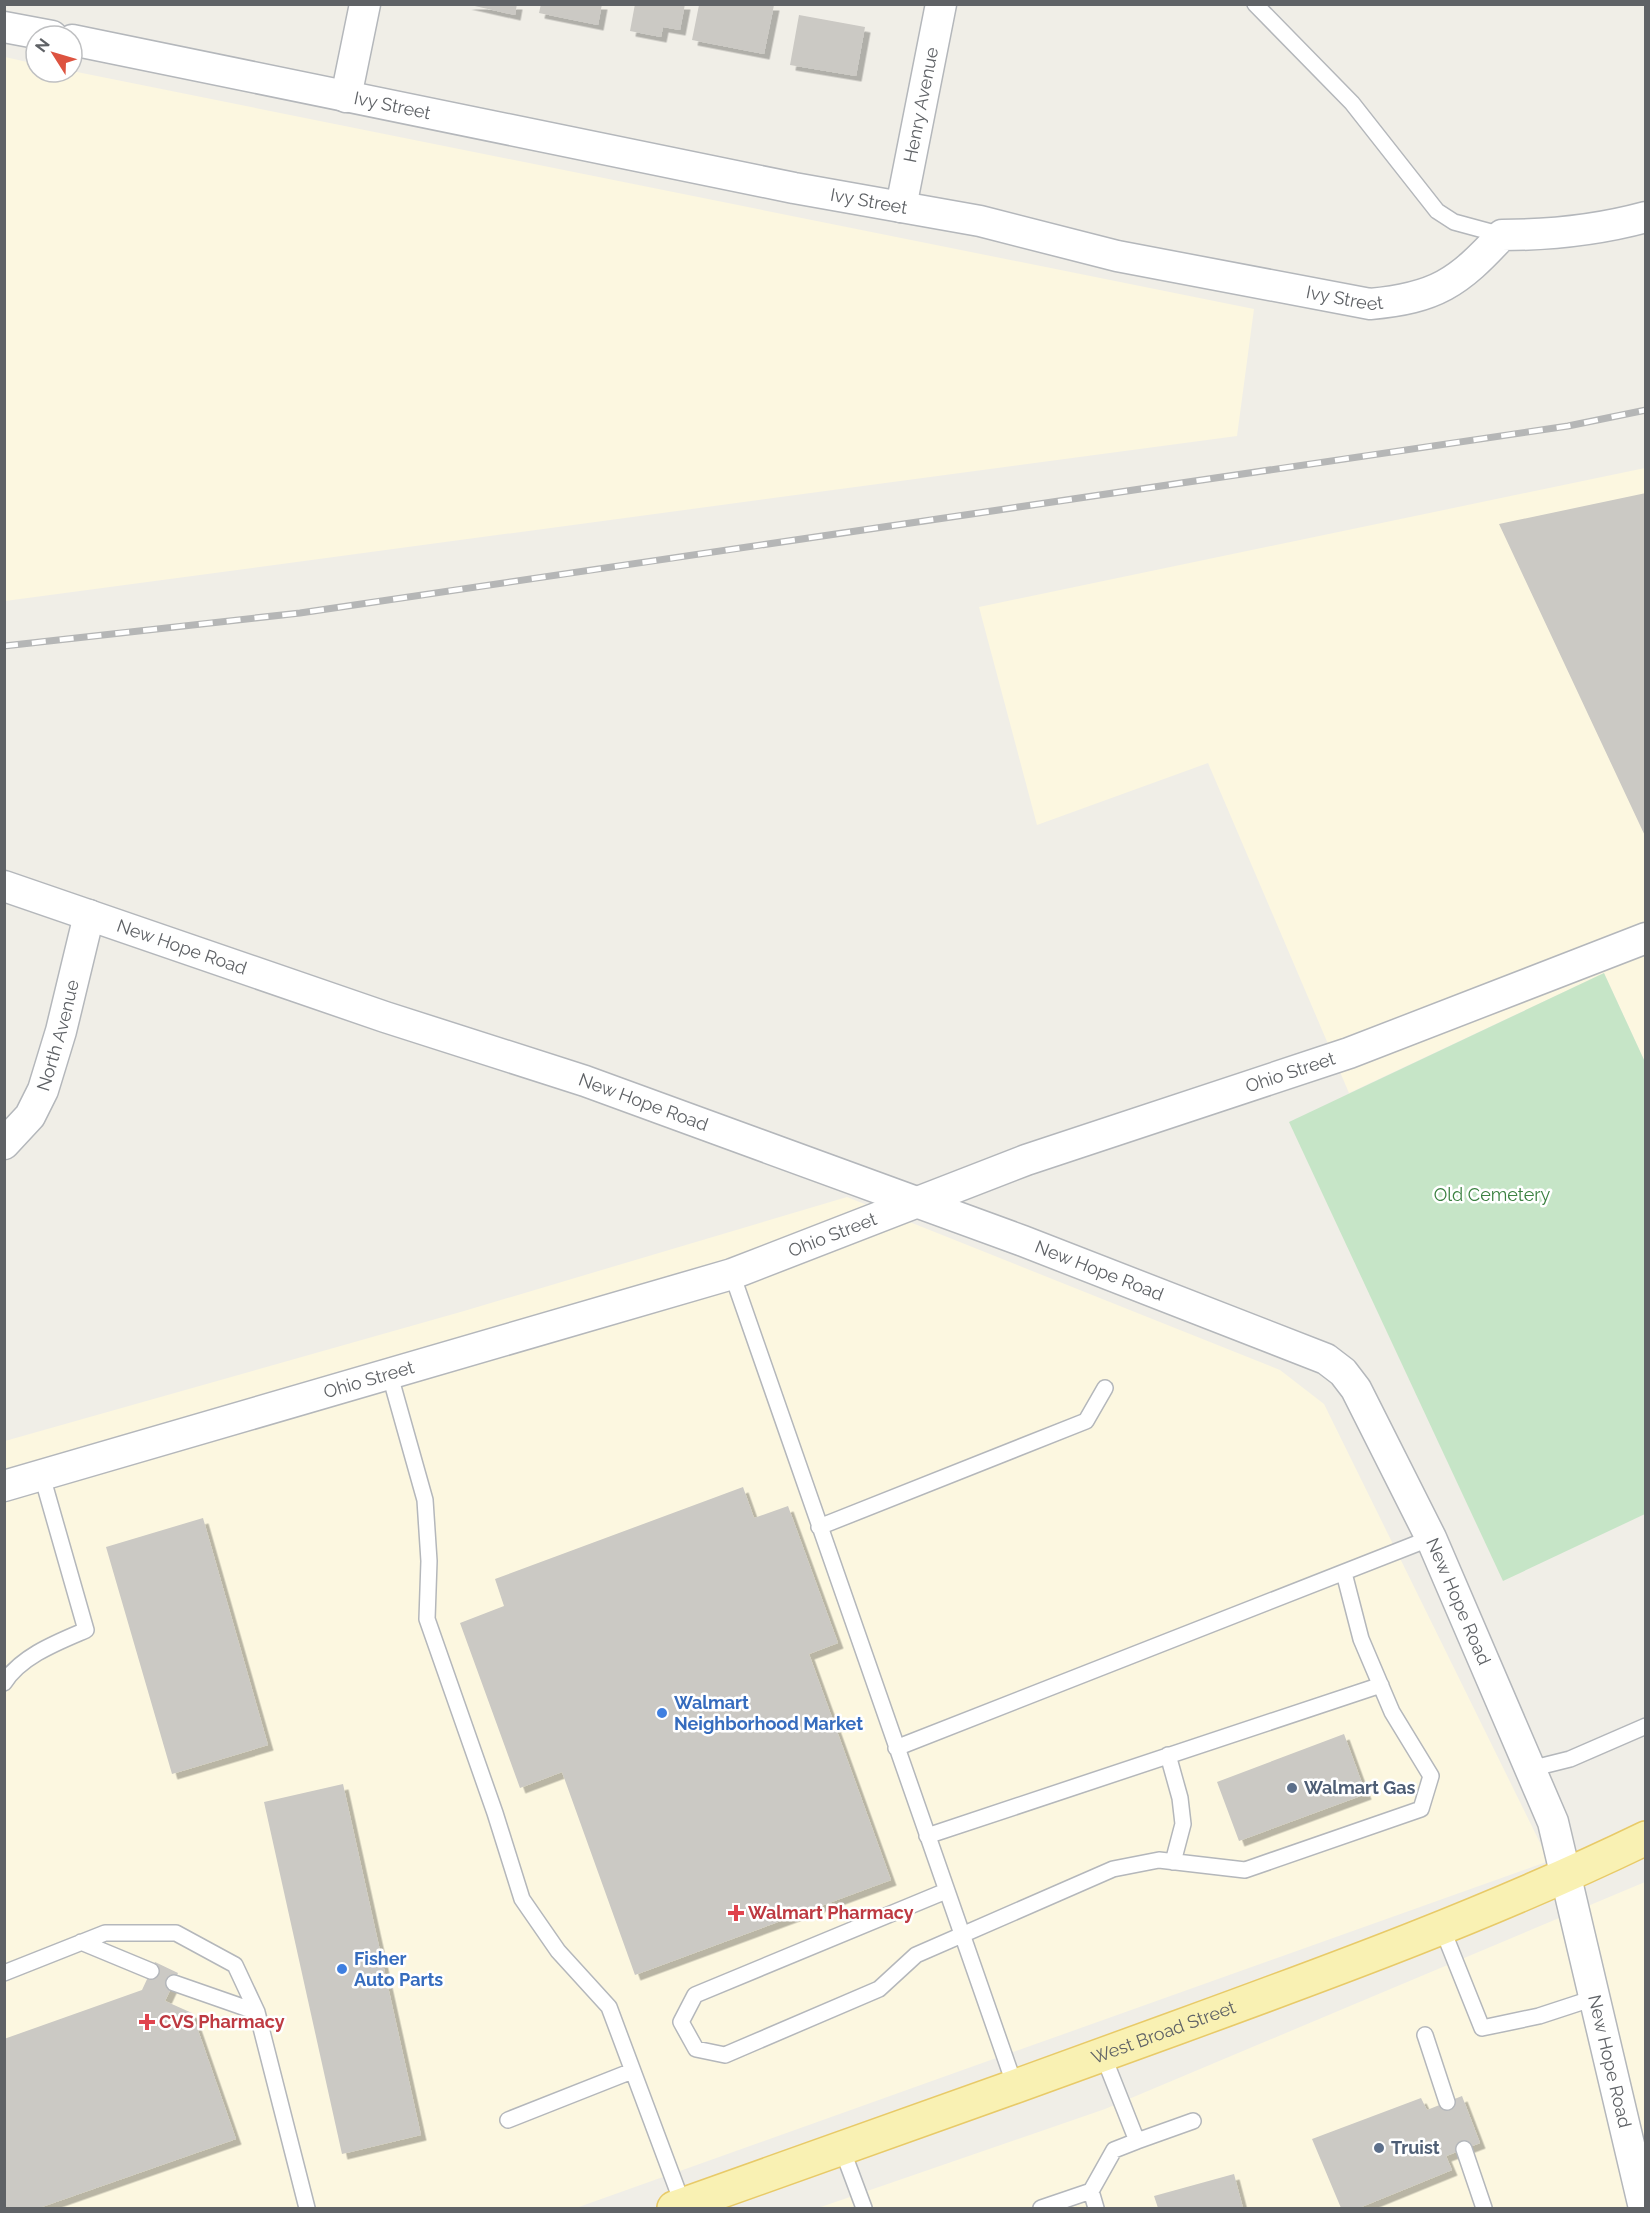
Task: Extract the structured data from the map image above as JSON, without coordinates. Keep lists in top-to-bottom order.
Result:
{
  "streets": {
    "main road": ["West Broad Street"],
    "street": [
      "Ivy Street",
      "Henry Avenue",
      "New Hope Road",
      "North Avenue",
      "Ohio Street"
    ]
  },
  "crossings": [
    ["Ivy Street", "Henry Avenue"],
    ["New Hope Road", "North Avenue"],
    ["New Hope Road", "Ohio Street"],
    ["New Hope Road", "West Broad Street"]
  ],
  "parks": ["Old Cemetery"],
  "places": {
    "other": [
      "Walmart Neighborhood Market",
      "Walmart Gas",
      "Fisher Auto Parts",
      "Truist"
    ],
    "health": ["Walmart Pharmacy", "CVS Pharmacy"]
  },
  "north": "top left"
}
